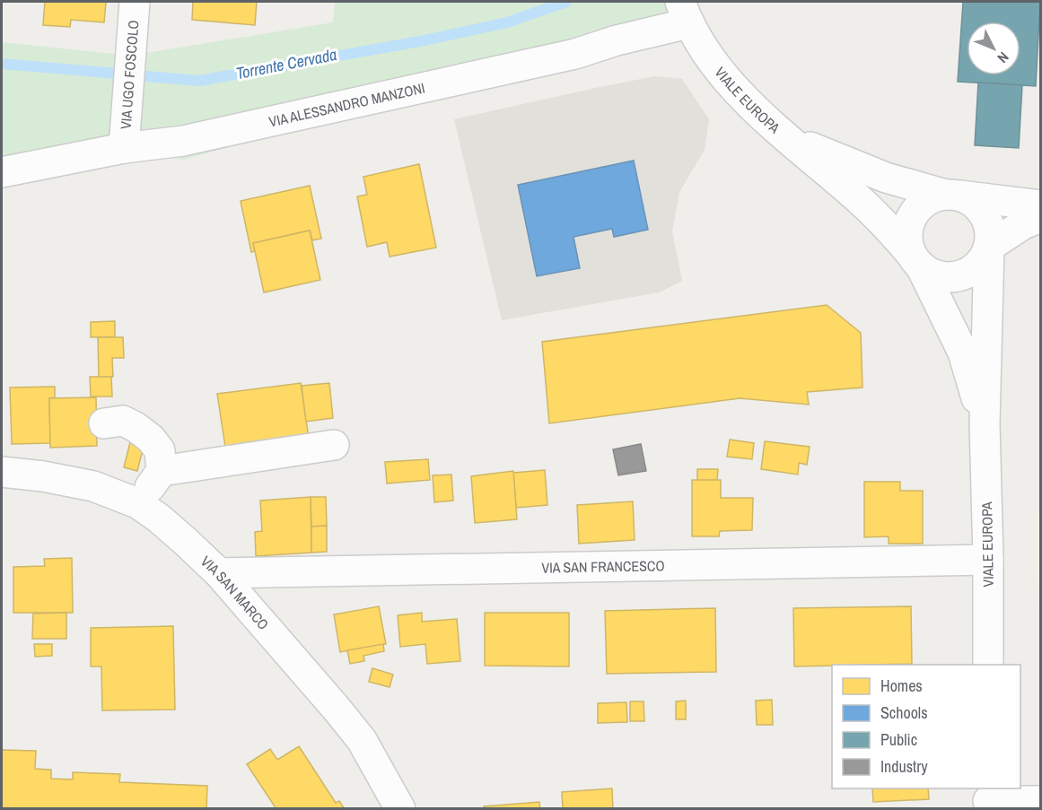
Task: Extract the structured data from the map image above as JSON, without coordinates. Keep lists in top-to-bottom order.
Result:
{
  "streets": {
    "street": [
      "VIA UGO FOSCOLO",
      "VIALE EUROPA",
      "VIA ALESSANDRO MANZONI",
      "VIA SAN FRANCESCO",
      "VIA SAN MARCO"
    ]
  },
  "crossings": [
    ["VIA UGO FOSCOLO", "VIA ALESSANDRO MANZONI"],
    ["VIALE EUROPA", "VIA ALESSANDRO MANZONI"],
    ["VIALE EUROPA", "VIA SAN FRANCESCO"],
    ["VIA SAN FRANCESCO", "VIA SAN MARCO"]
  ],
  "water": ["Torrente Cervada"],
  "legend": [
    "Homes",
    "Schools",
    "Public",
    "Industry"
  ],
  "north": "bottom right"
}
